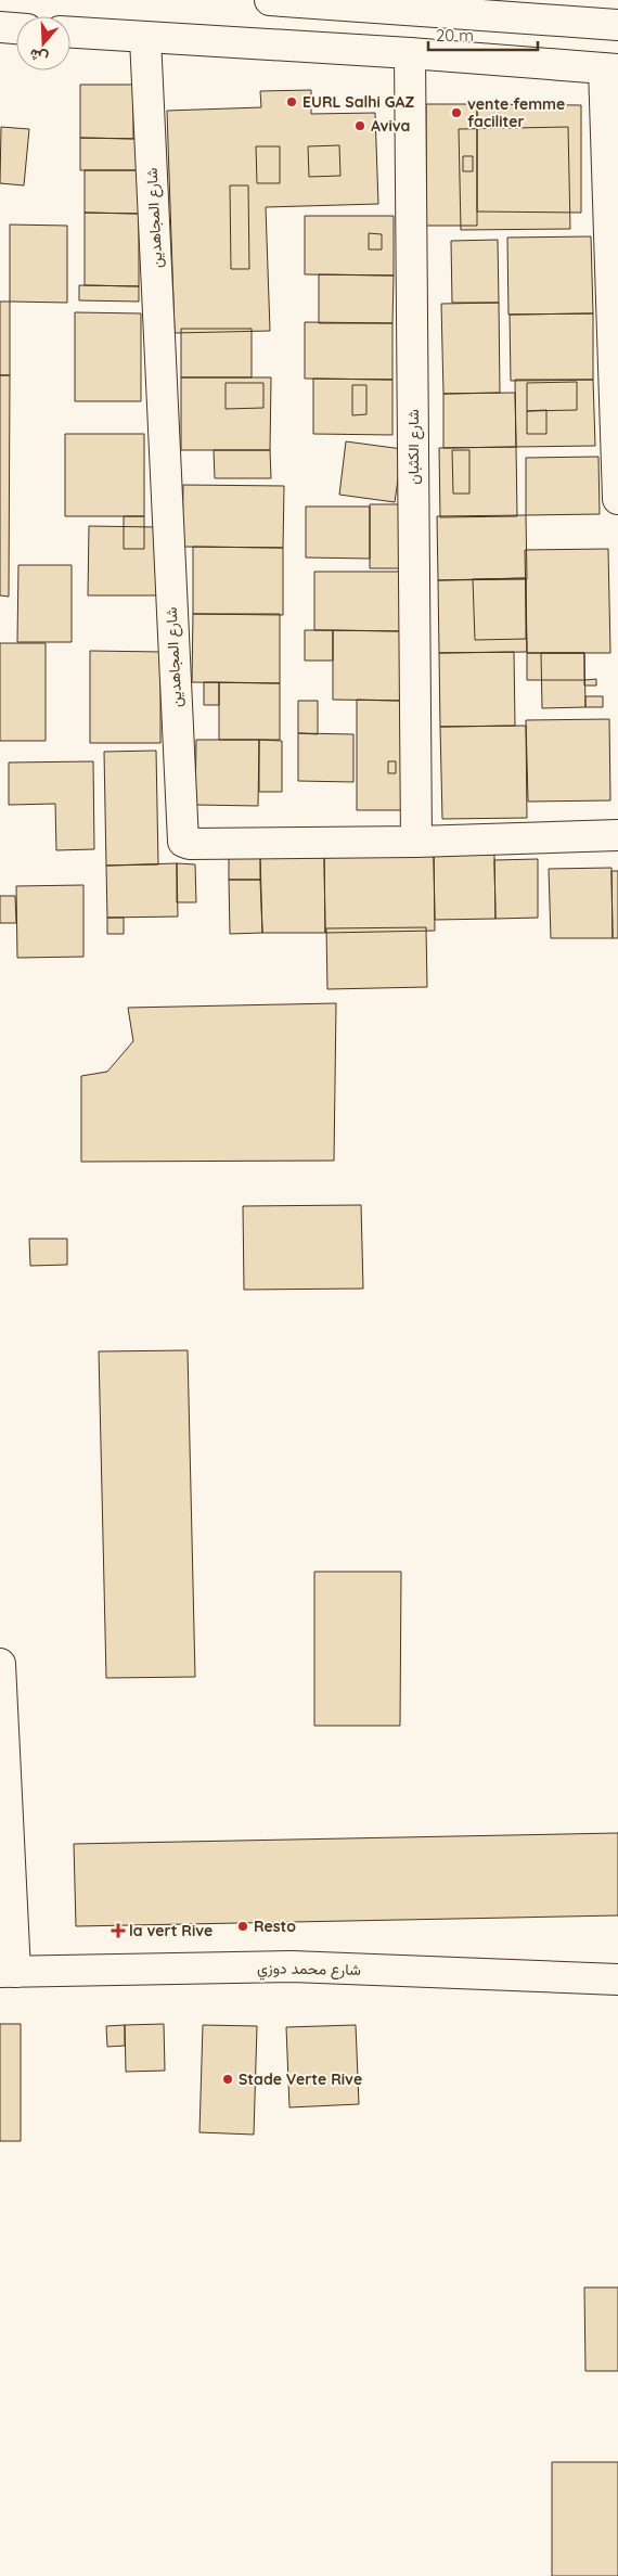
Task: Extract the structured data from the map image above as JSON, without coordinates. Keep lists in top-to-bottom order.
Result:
{
  "streets": {
    "street": ["شارع المجاهدين", "شارع الكثبان", "شارع محمد دوزي"]
  },
  "crossings": [
    ["شارع المجاهدين", "شارع الكثبان"]
  ],
  "places": {
    "other": [
      "EURL Salhi GAZ",
      "vente femme faciliter",
      "Aviva",
      "Resto",
      "Stade Verte Rive"
    ],
    "health": ["la vert Rive"]
  },
  "scale_bar": "20 m",
  "north": "bottom"
}
